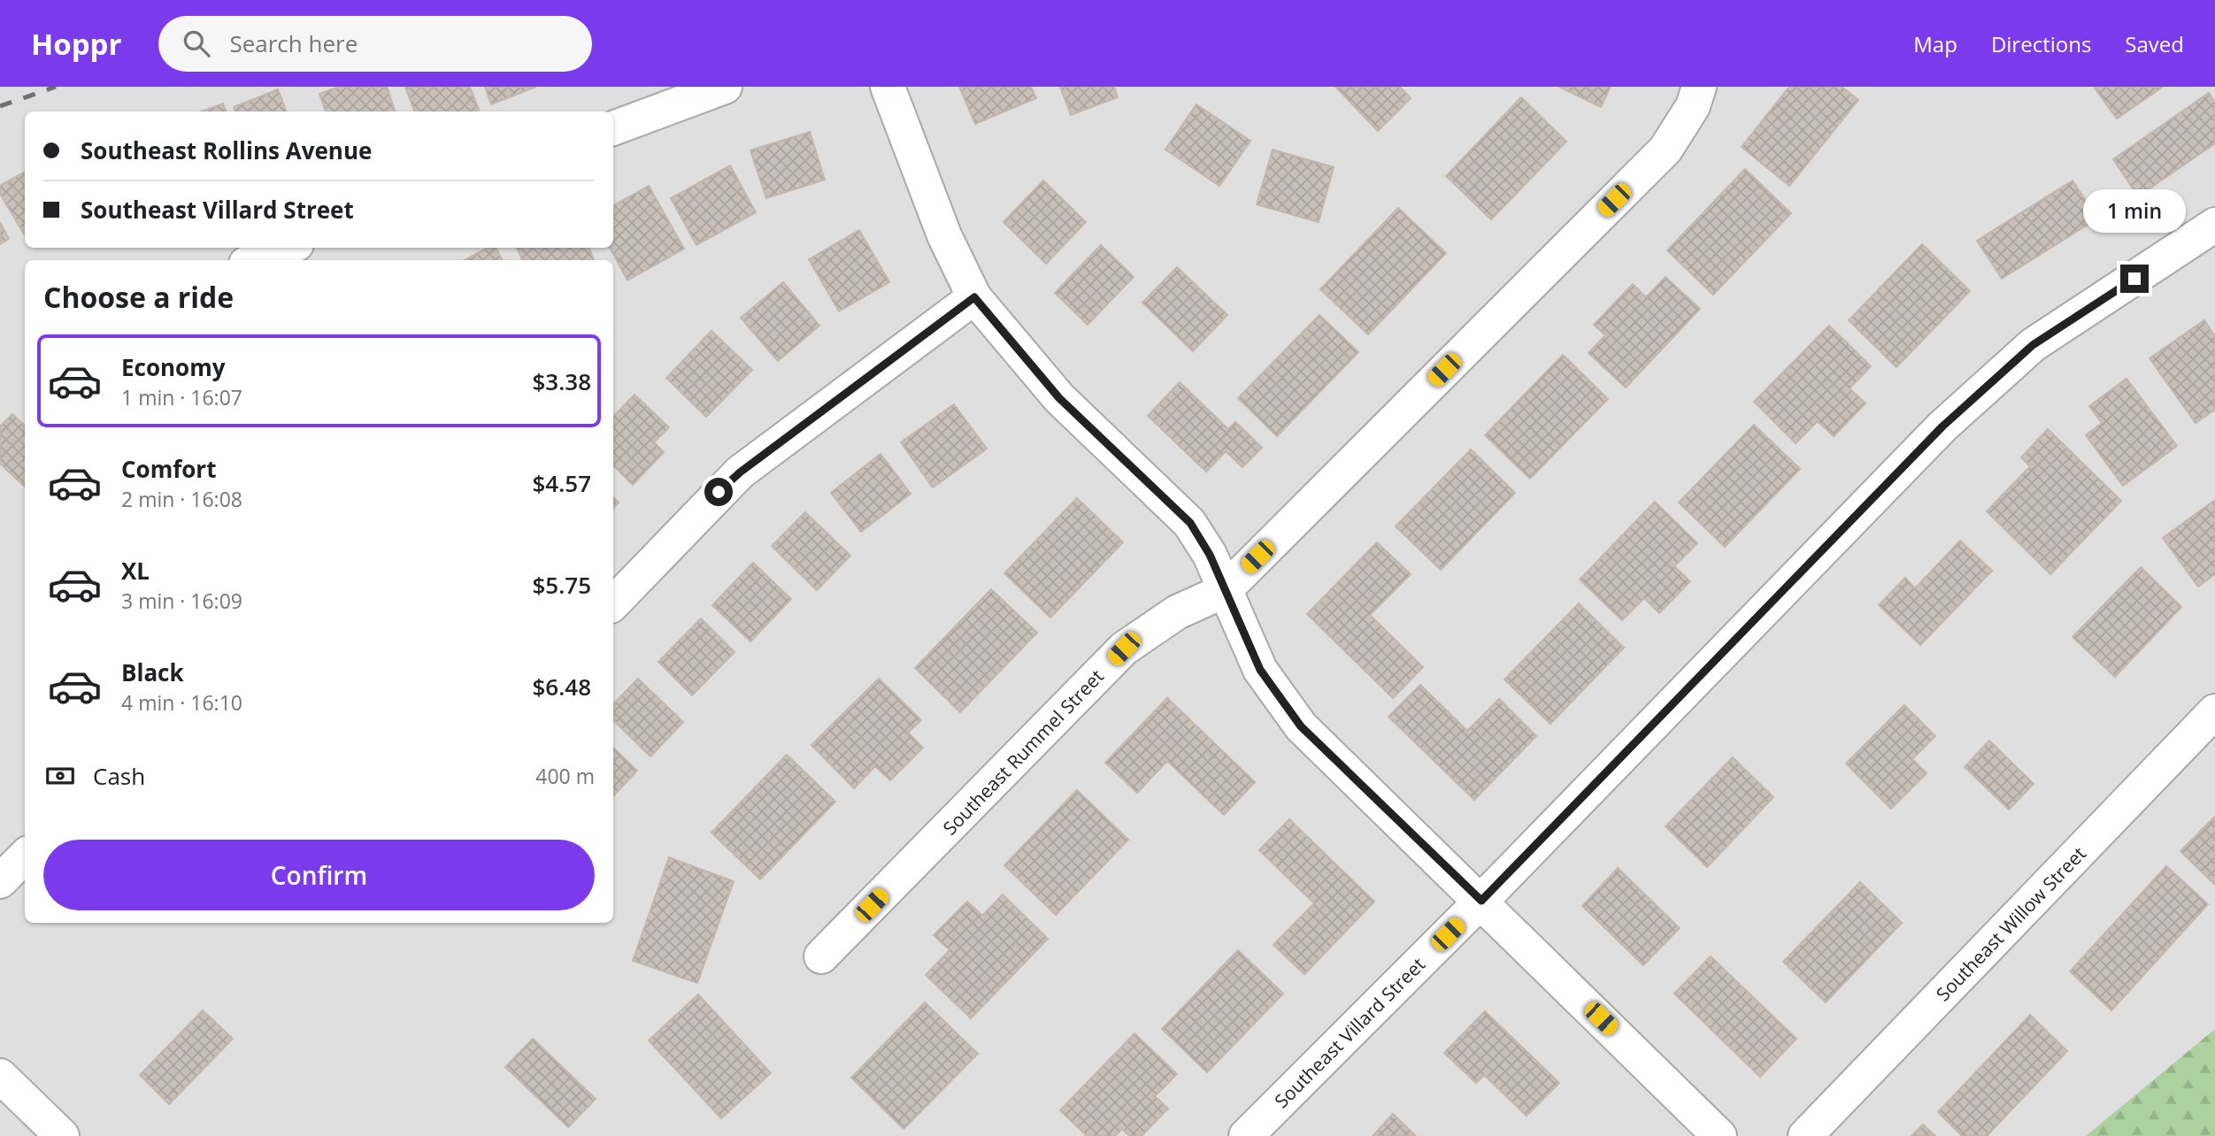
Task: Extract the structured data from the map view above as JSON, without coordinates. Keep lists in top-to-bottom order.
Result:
{
  "streets": {
    "street": ["Southeast Rummel Street", "Southeast Willow Street", "Southeast Villard Street"]
  },
  "page": {
    "header": "Hoppr",
    "search": "Search here",
    "nav": ["Map", "Directions", "Saved"],
    "banner": ["Southeast Rollins Avenue", "Southeast Villard Street"],
    "bubble": "1 min",
    "heading": "Choose a ride",
    "list": [
      {
        "name": "Economy",
        "note": "1 min · 16:07",
        "value": "$3.38"
      },
      {
        "name": "Comfort",
        "note": "2 min · 16:08",
        "value": "$4.57"
      },
      {
        "name": "XL",
        "note": "3 min · 16:09",
        "value": "$5.75"
      },
      {
        "name": "Black",
        "note": "4 min · 16:10",
        "value": "$6.48"
      }
    ],
    "pay": ["Cash", "400 m"],
    "buttons": "Confirm"
  }
}
